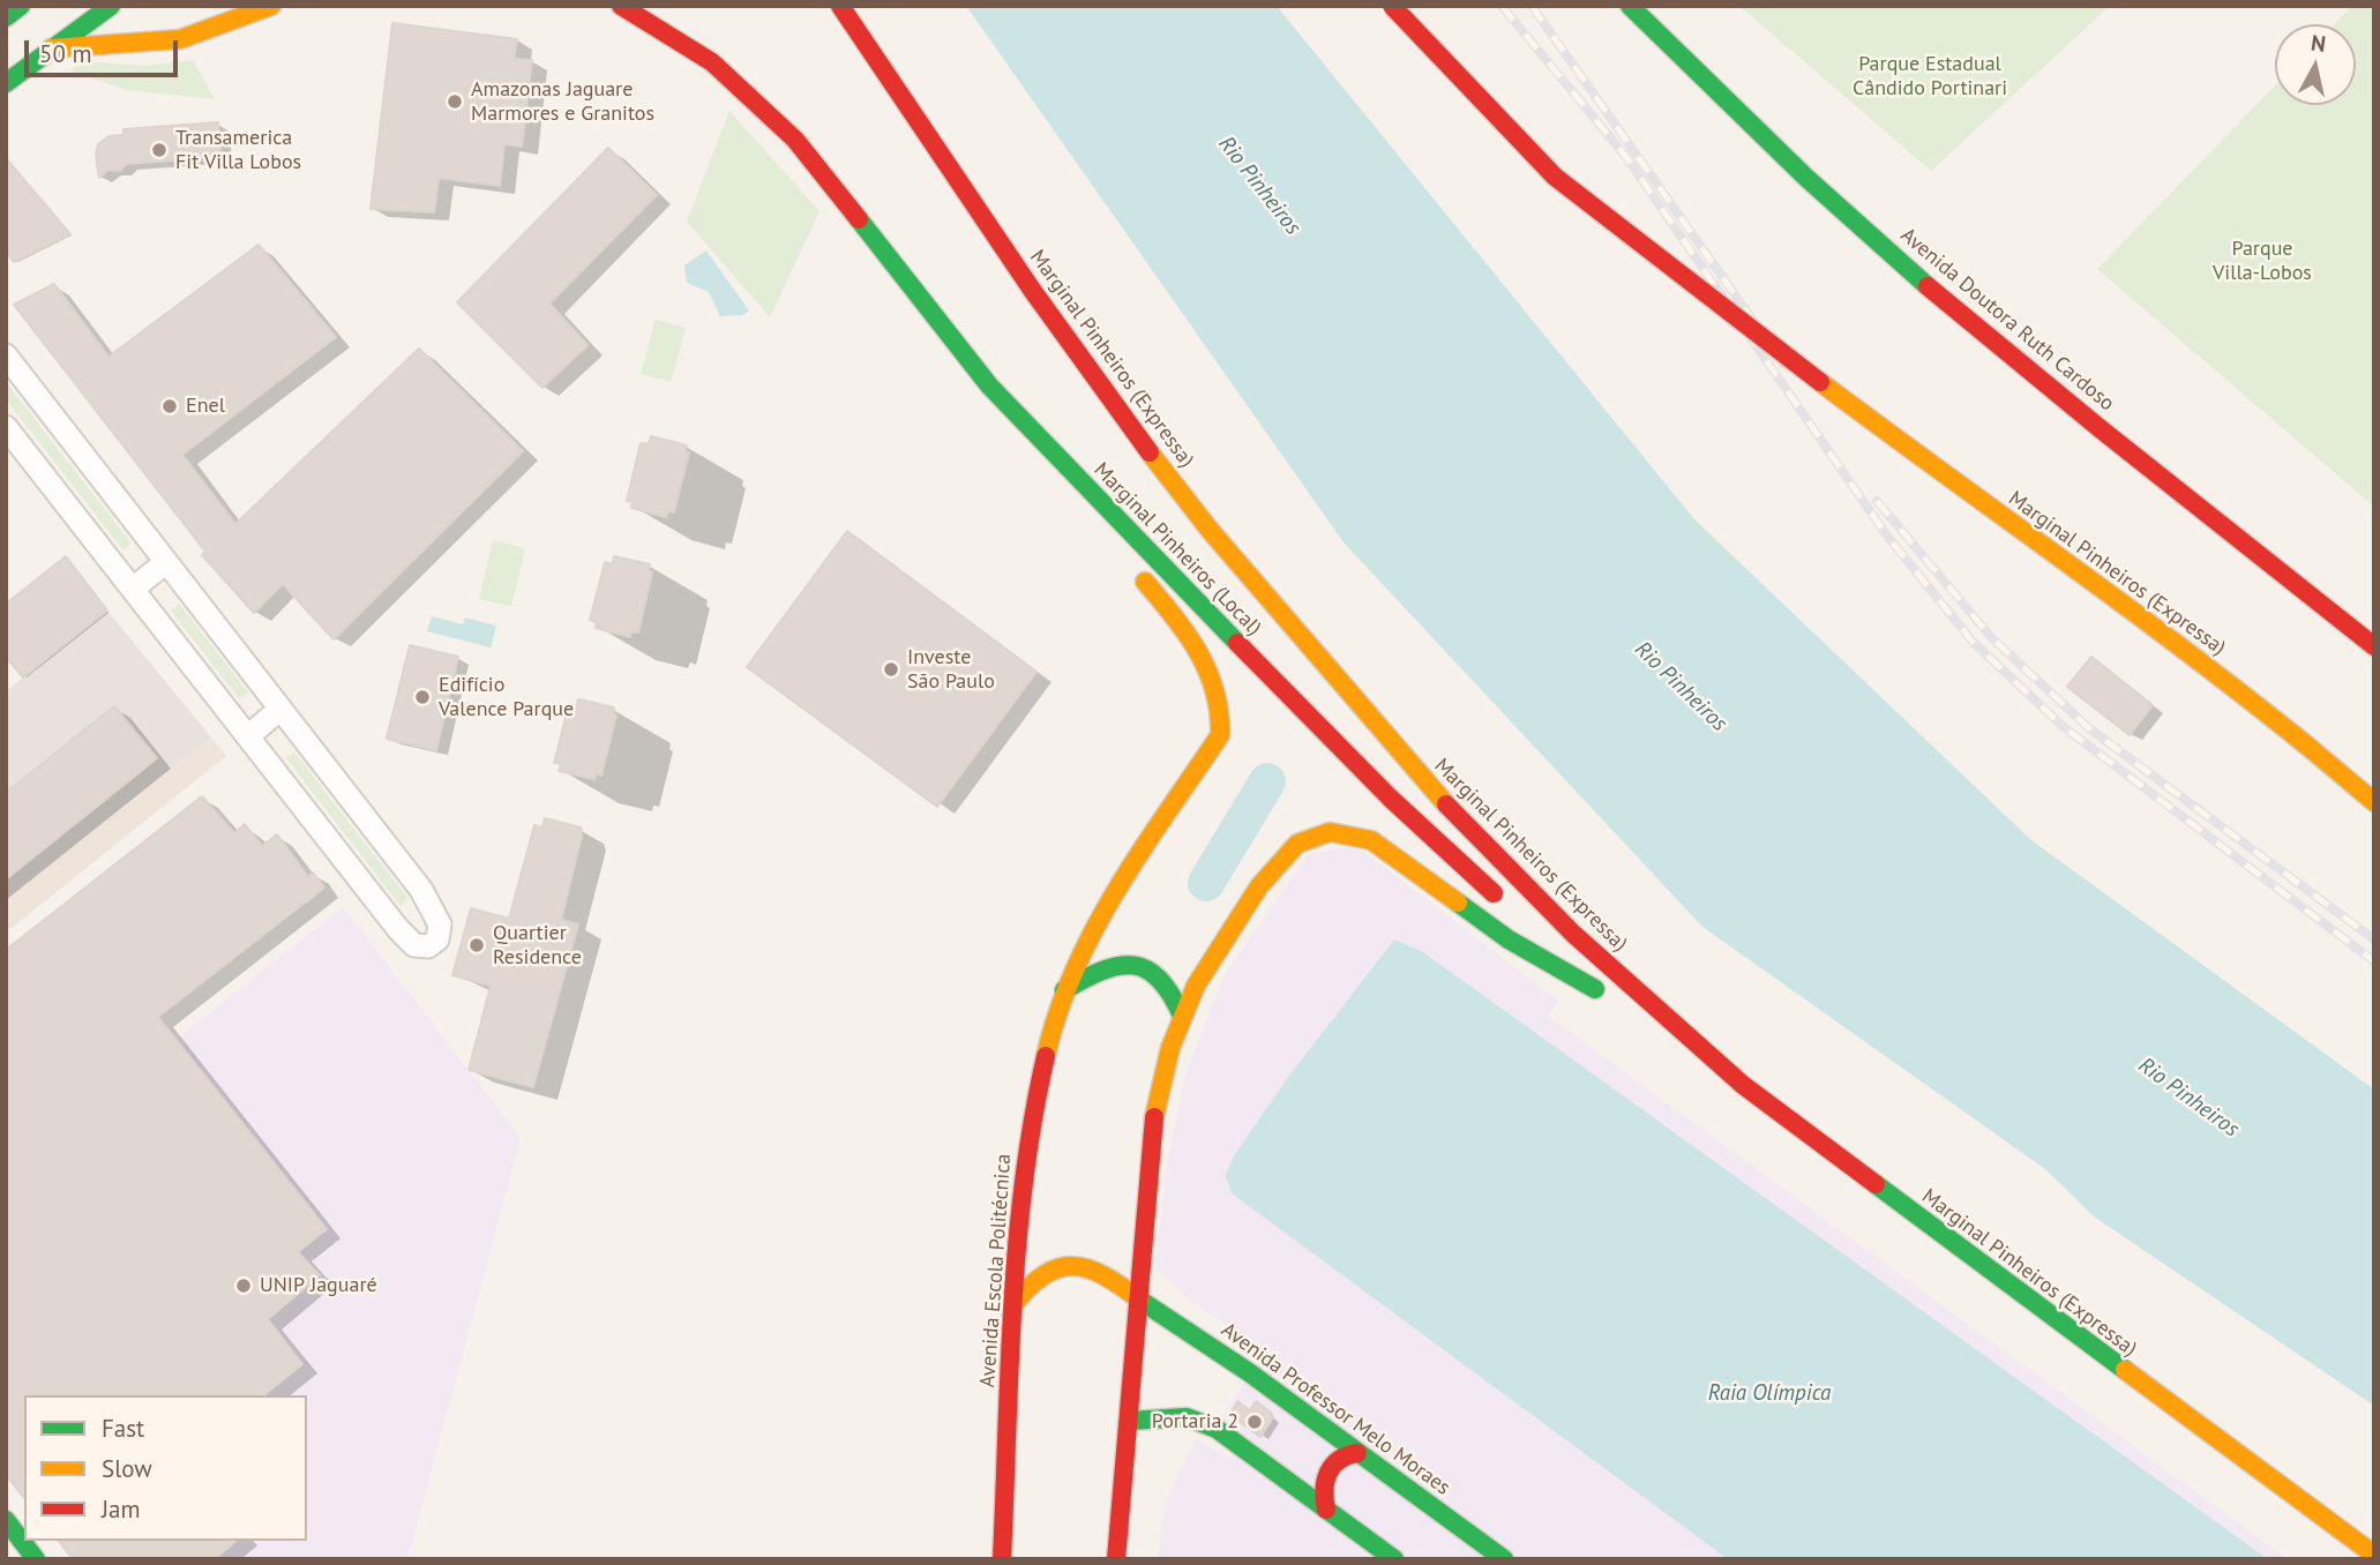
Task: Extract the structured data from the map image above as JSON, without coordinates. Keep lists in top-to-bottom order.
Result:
{
  "streets": {
    "main road": [
      "Avenida Doutora Ruth Cardoso",
      "Marginal Pinheiros (Expressa)",
      "Marginal Pinheiros (Local)",
      "Avenida Escola Politécnica",
      "Avenida Professor Melo Moraes"
    ]
  },
  "crossings": [
    ["Avenida Escola Politécnica", "Avenida Professor Melo Moraes"]
  ],
  "water": ["Rio Pinheiros", "Raia Olímpica"],
  "parks": ["Parque Estadual Cândido Portinari", "Parque Villa-Lobos"],
  "places": [
    "Amazonas Jaguare Marmores e Granitos",
    "Transamerica Fit Villa Lobos",
    "Enel",
    "Investe São Paulo",
    "Edifício Valence Parque",
    "Quartier Residence",
    "UNIP Jaguaré",
    "Portaria 2"
  ],
  "legend": ["Fast", "Slow", "Jam"],
  "scale_bar": "50 m",
  "north": "top"
}
